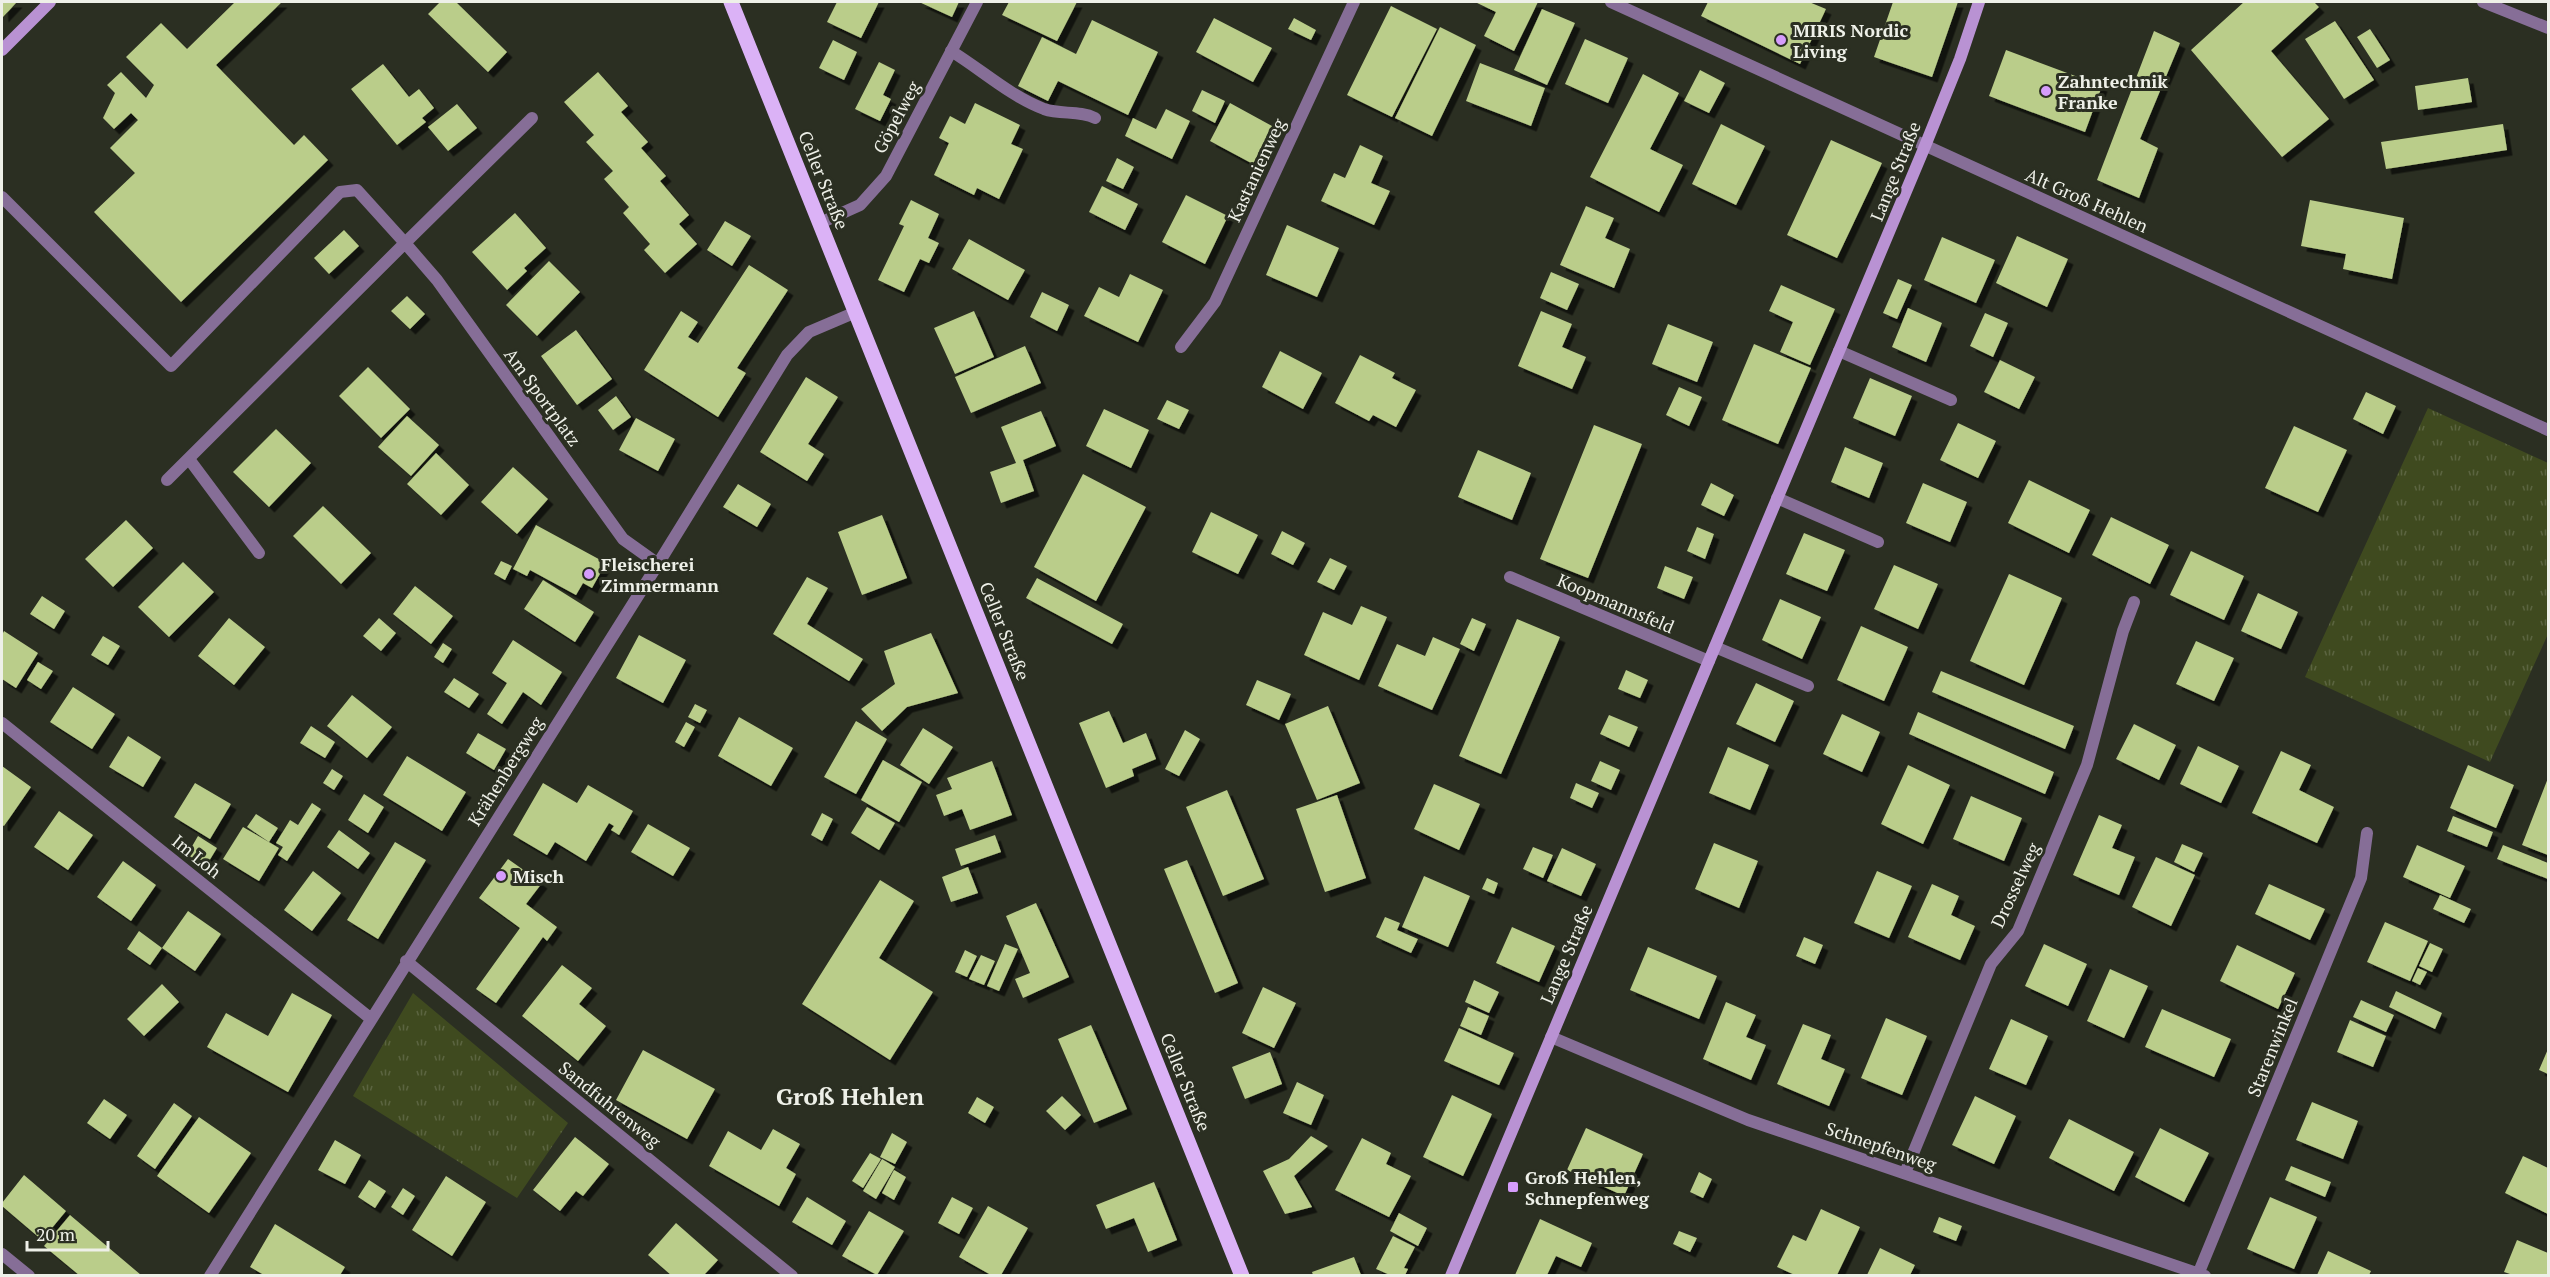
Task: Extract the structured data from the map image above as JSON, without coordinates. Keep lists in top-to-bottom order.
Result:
{
  "streets": {
    "main road": ["Lange Straße", "Celler Straße"],
    "street": [
      "Göpelweg",
      "Kastanienweg",
      "Alt Groß Hehlen",
      "Am Sportplatz",
      "Koopmannsfeld",
      "Krähenbergweg",
      "Im Loh",
      "Drosselweg",
      "Starenwinkel",
      "Sandfuhrenweg",
      "Schnepfenweg"
    ]
  },
  "crossings": [
    ["Göpelweg", "Celler Straße"],
    ["Lange Straße", "Alt Groß Hehlen"],
    ["Lange Straße", "Koopmannsfeld"],
    ["Lange Straße", "Schnepfenweg"],
    ["Celler Straße", "Krähenbergweg"],
    ["Am Sportplatz", "Krähenbergweg"],
    ["Krähenbergweg", "Im Loh"],
    ["Krähenbergweg", "Sandfuhrenweg"],
    ["Drosselweg", "Schnepfenweg"],
    ["Starenwinkel", "Schnepfenweg"]
  ],
  "districts": ["Groß Hehlen"],
  "places": {
    "other": [
      "MIRIS Nordic Living",
      "Zahntechnik Franke",
      "Fleischerei Zimmermann",
      "Misch"
    ],
    "transit": ["Groß Hehlen, Schnepfenweg"]
  },
  "scale_bar": "20 m"
}
